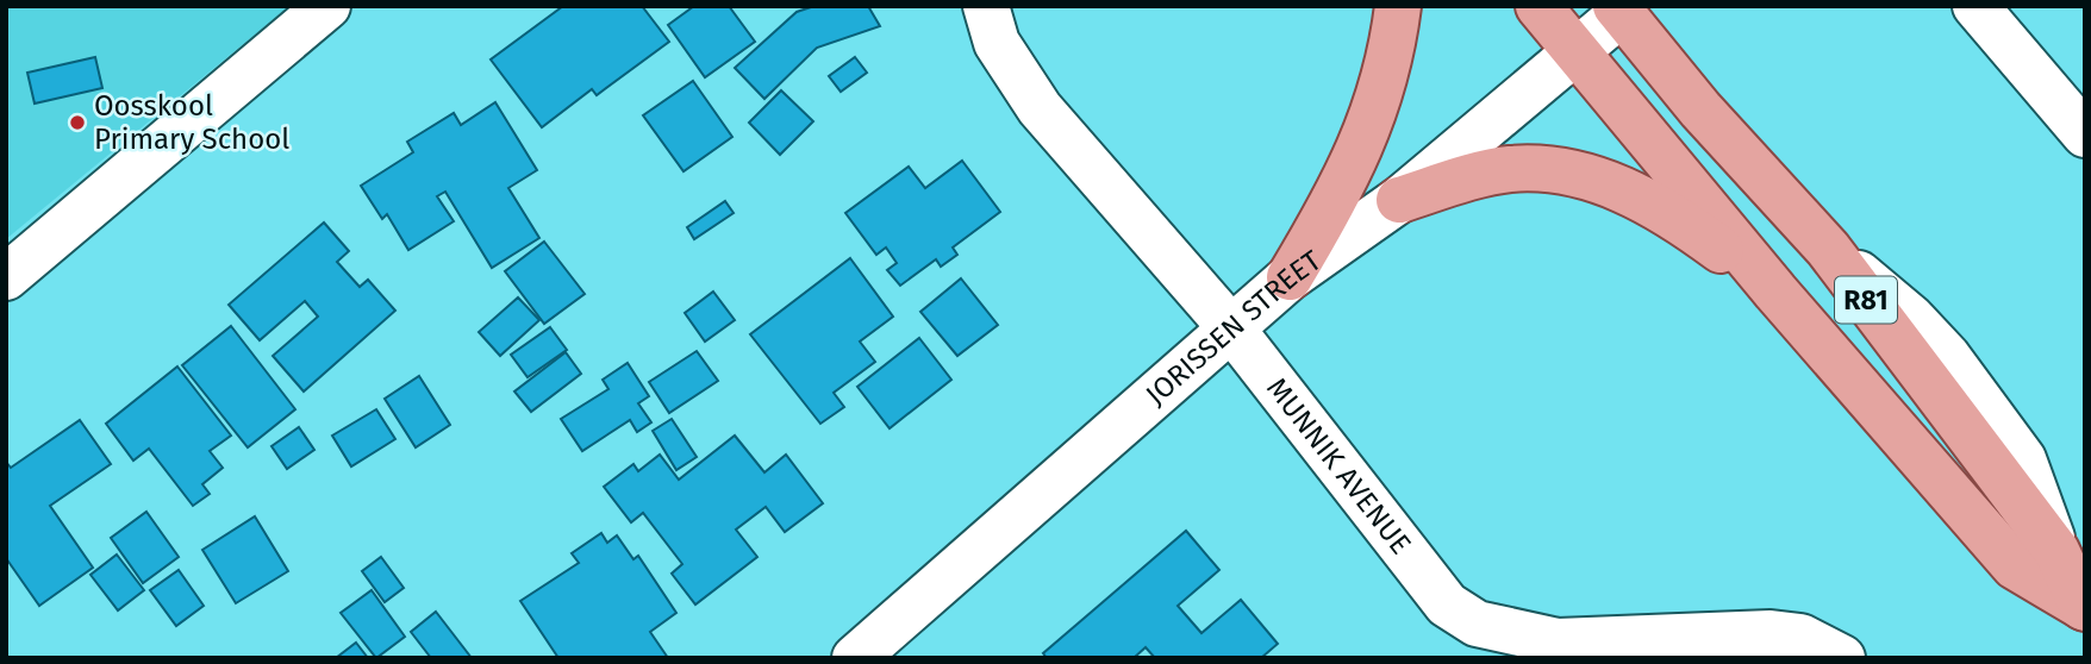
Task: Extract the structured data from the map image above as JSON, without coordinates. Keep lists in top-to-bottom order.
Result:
{
  "streets": {
    "main road": ["R81"],
    "street": ["JORISSEN STREET", "MUNNIK AVENUE"]
  },
  "crossings": [
    ["R81", "JORISSEN STREET"],
    ["JORISSEN STREET", "MUNNIK AVENUE"]
  ],
  "places": ["Oosskool Primary School"]
}
